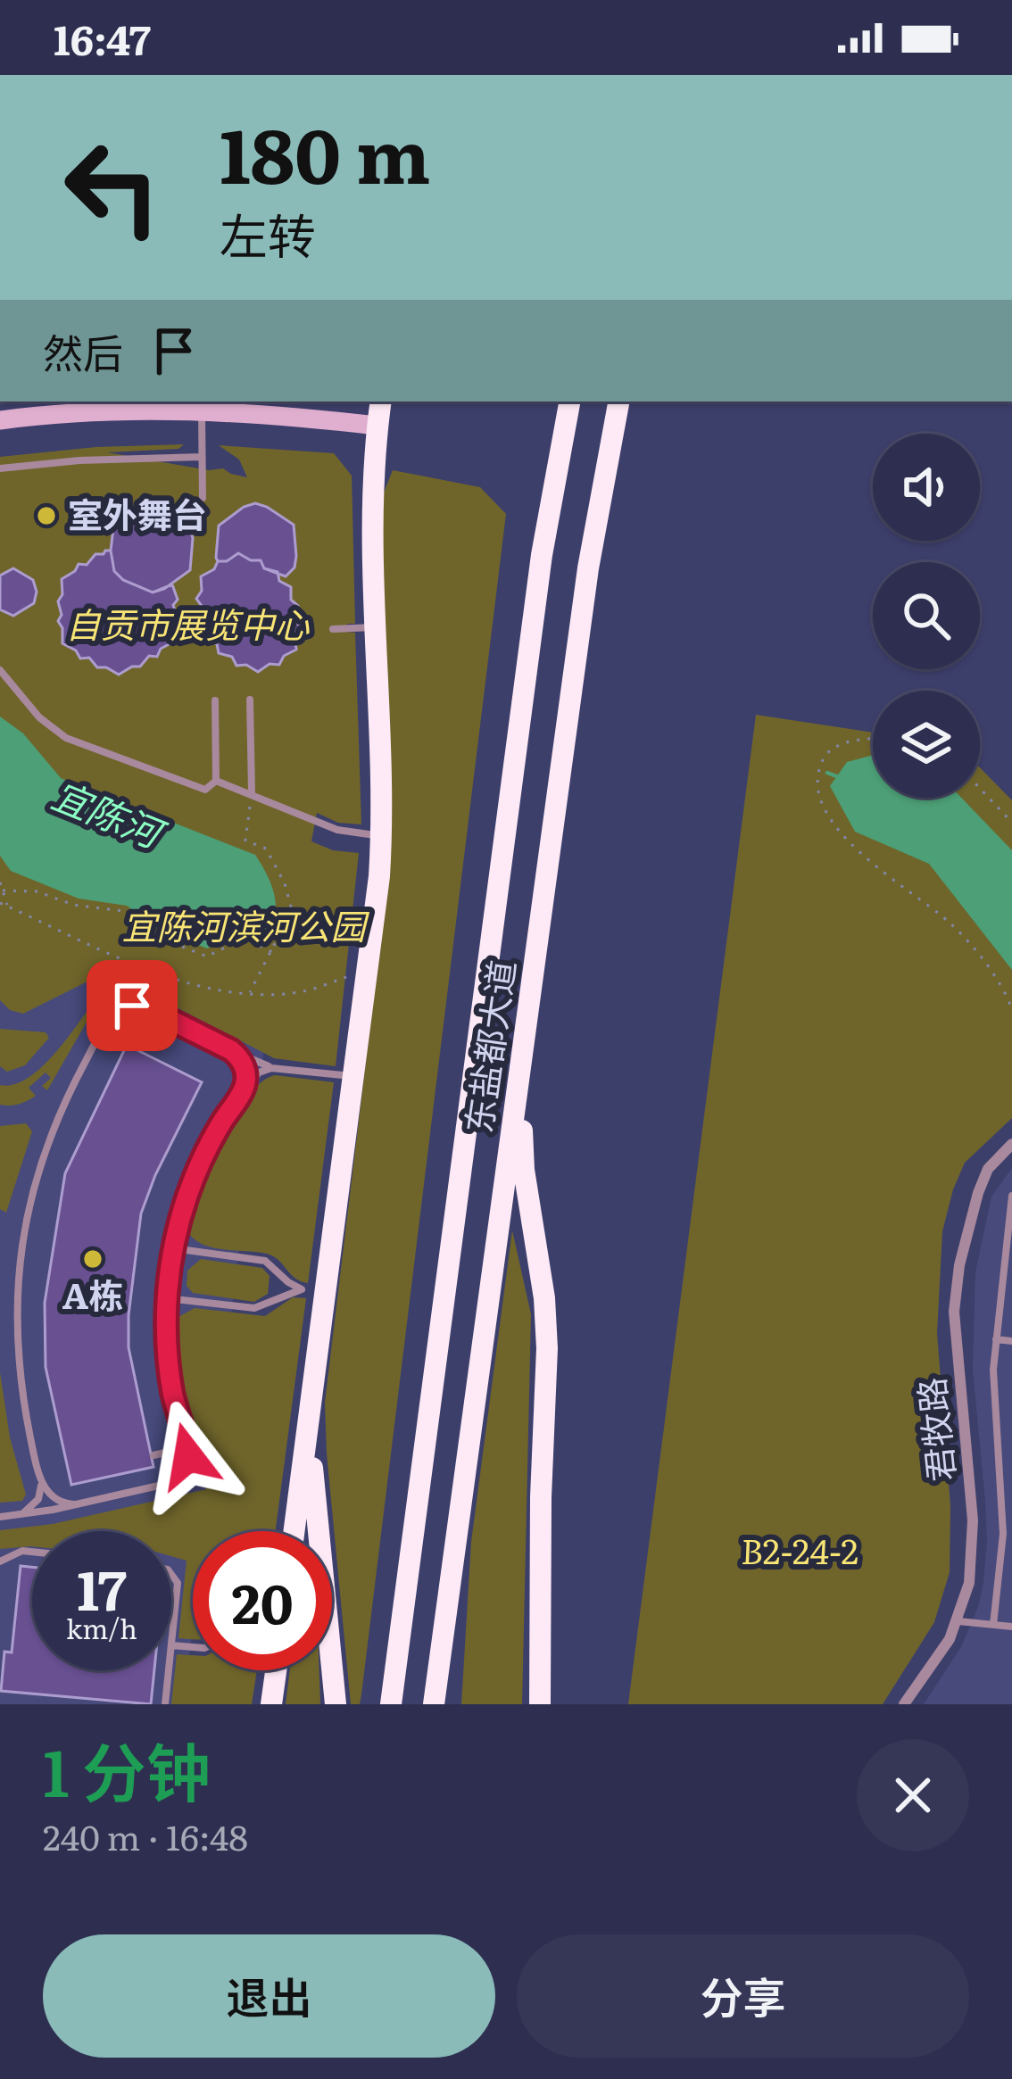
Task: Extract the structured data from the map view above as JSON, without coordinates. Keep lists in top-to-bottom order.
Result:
{
  "streets": {
    "highway": ["东盐都大道"],
    "street": ["君牧路"]
  },
  "water": ["宜陈河"],
  "parks": ["自贡市展览中心", "宜陈河滨河公园", "B2-24-2"],
  "places": ["室外舞台", "A栋"],
  "page": {
    "status": "16:47",
    "turn": ["180 m", "左转"],
    "then": "然后",
    "speed": "17 km/h",
    "limit": "20",
    "heading": ["1 分钟", "240 m · 16:48"],
    "buttons": ["退出", "分享"]
  }
}
